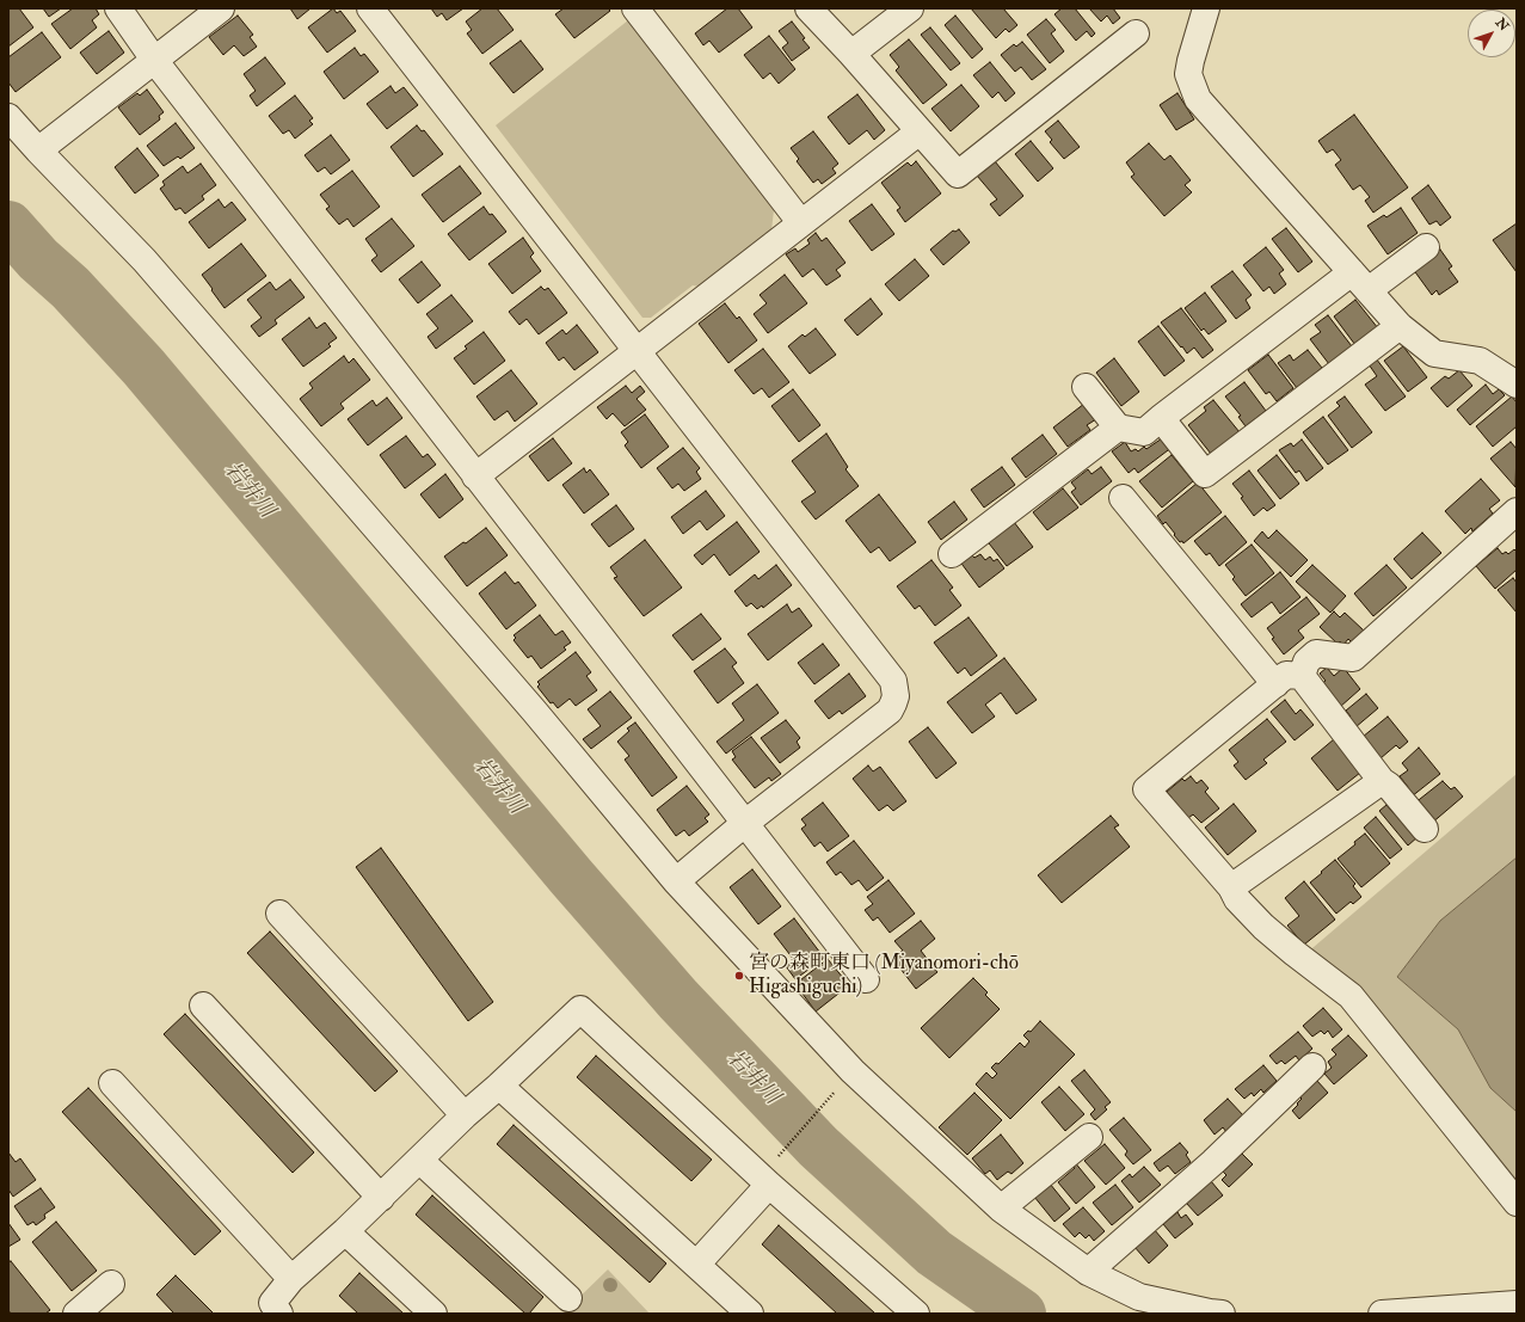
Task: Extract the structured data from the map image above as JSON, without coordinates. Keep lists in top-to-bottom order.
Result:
{
  "water": ["岩井川"],
  "places": ["宮の森町東口 (Miyanomori-chō Higashiguchi)"],
  "north": "top right"
}
